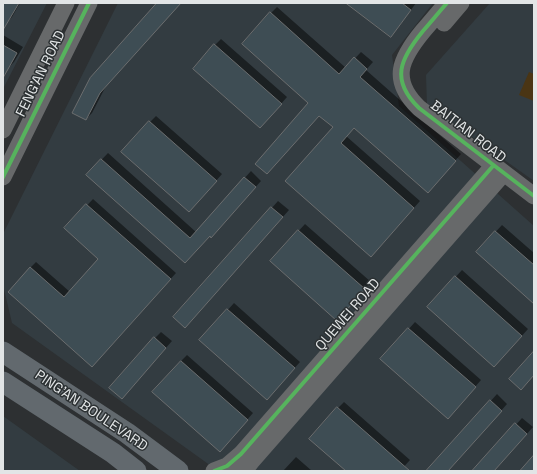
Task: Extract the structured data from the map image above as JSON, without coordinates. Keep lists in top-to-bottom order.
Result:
{
  "streets": {
    "main road": ["PING'AN BOULEVARD"],
    "street": ["FENG’AN ROAD", "BAITIAN ROAD", "QUEWEI ROAD"]
  },
  "crossings": [
    ["BAITIAN ROAD", "QUEWEI ROAD"]
  ]
}
